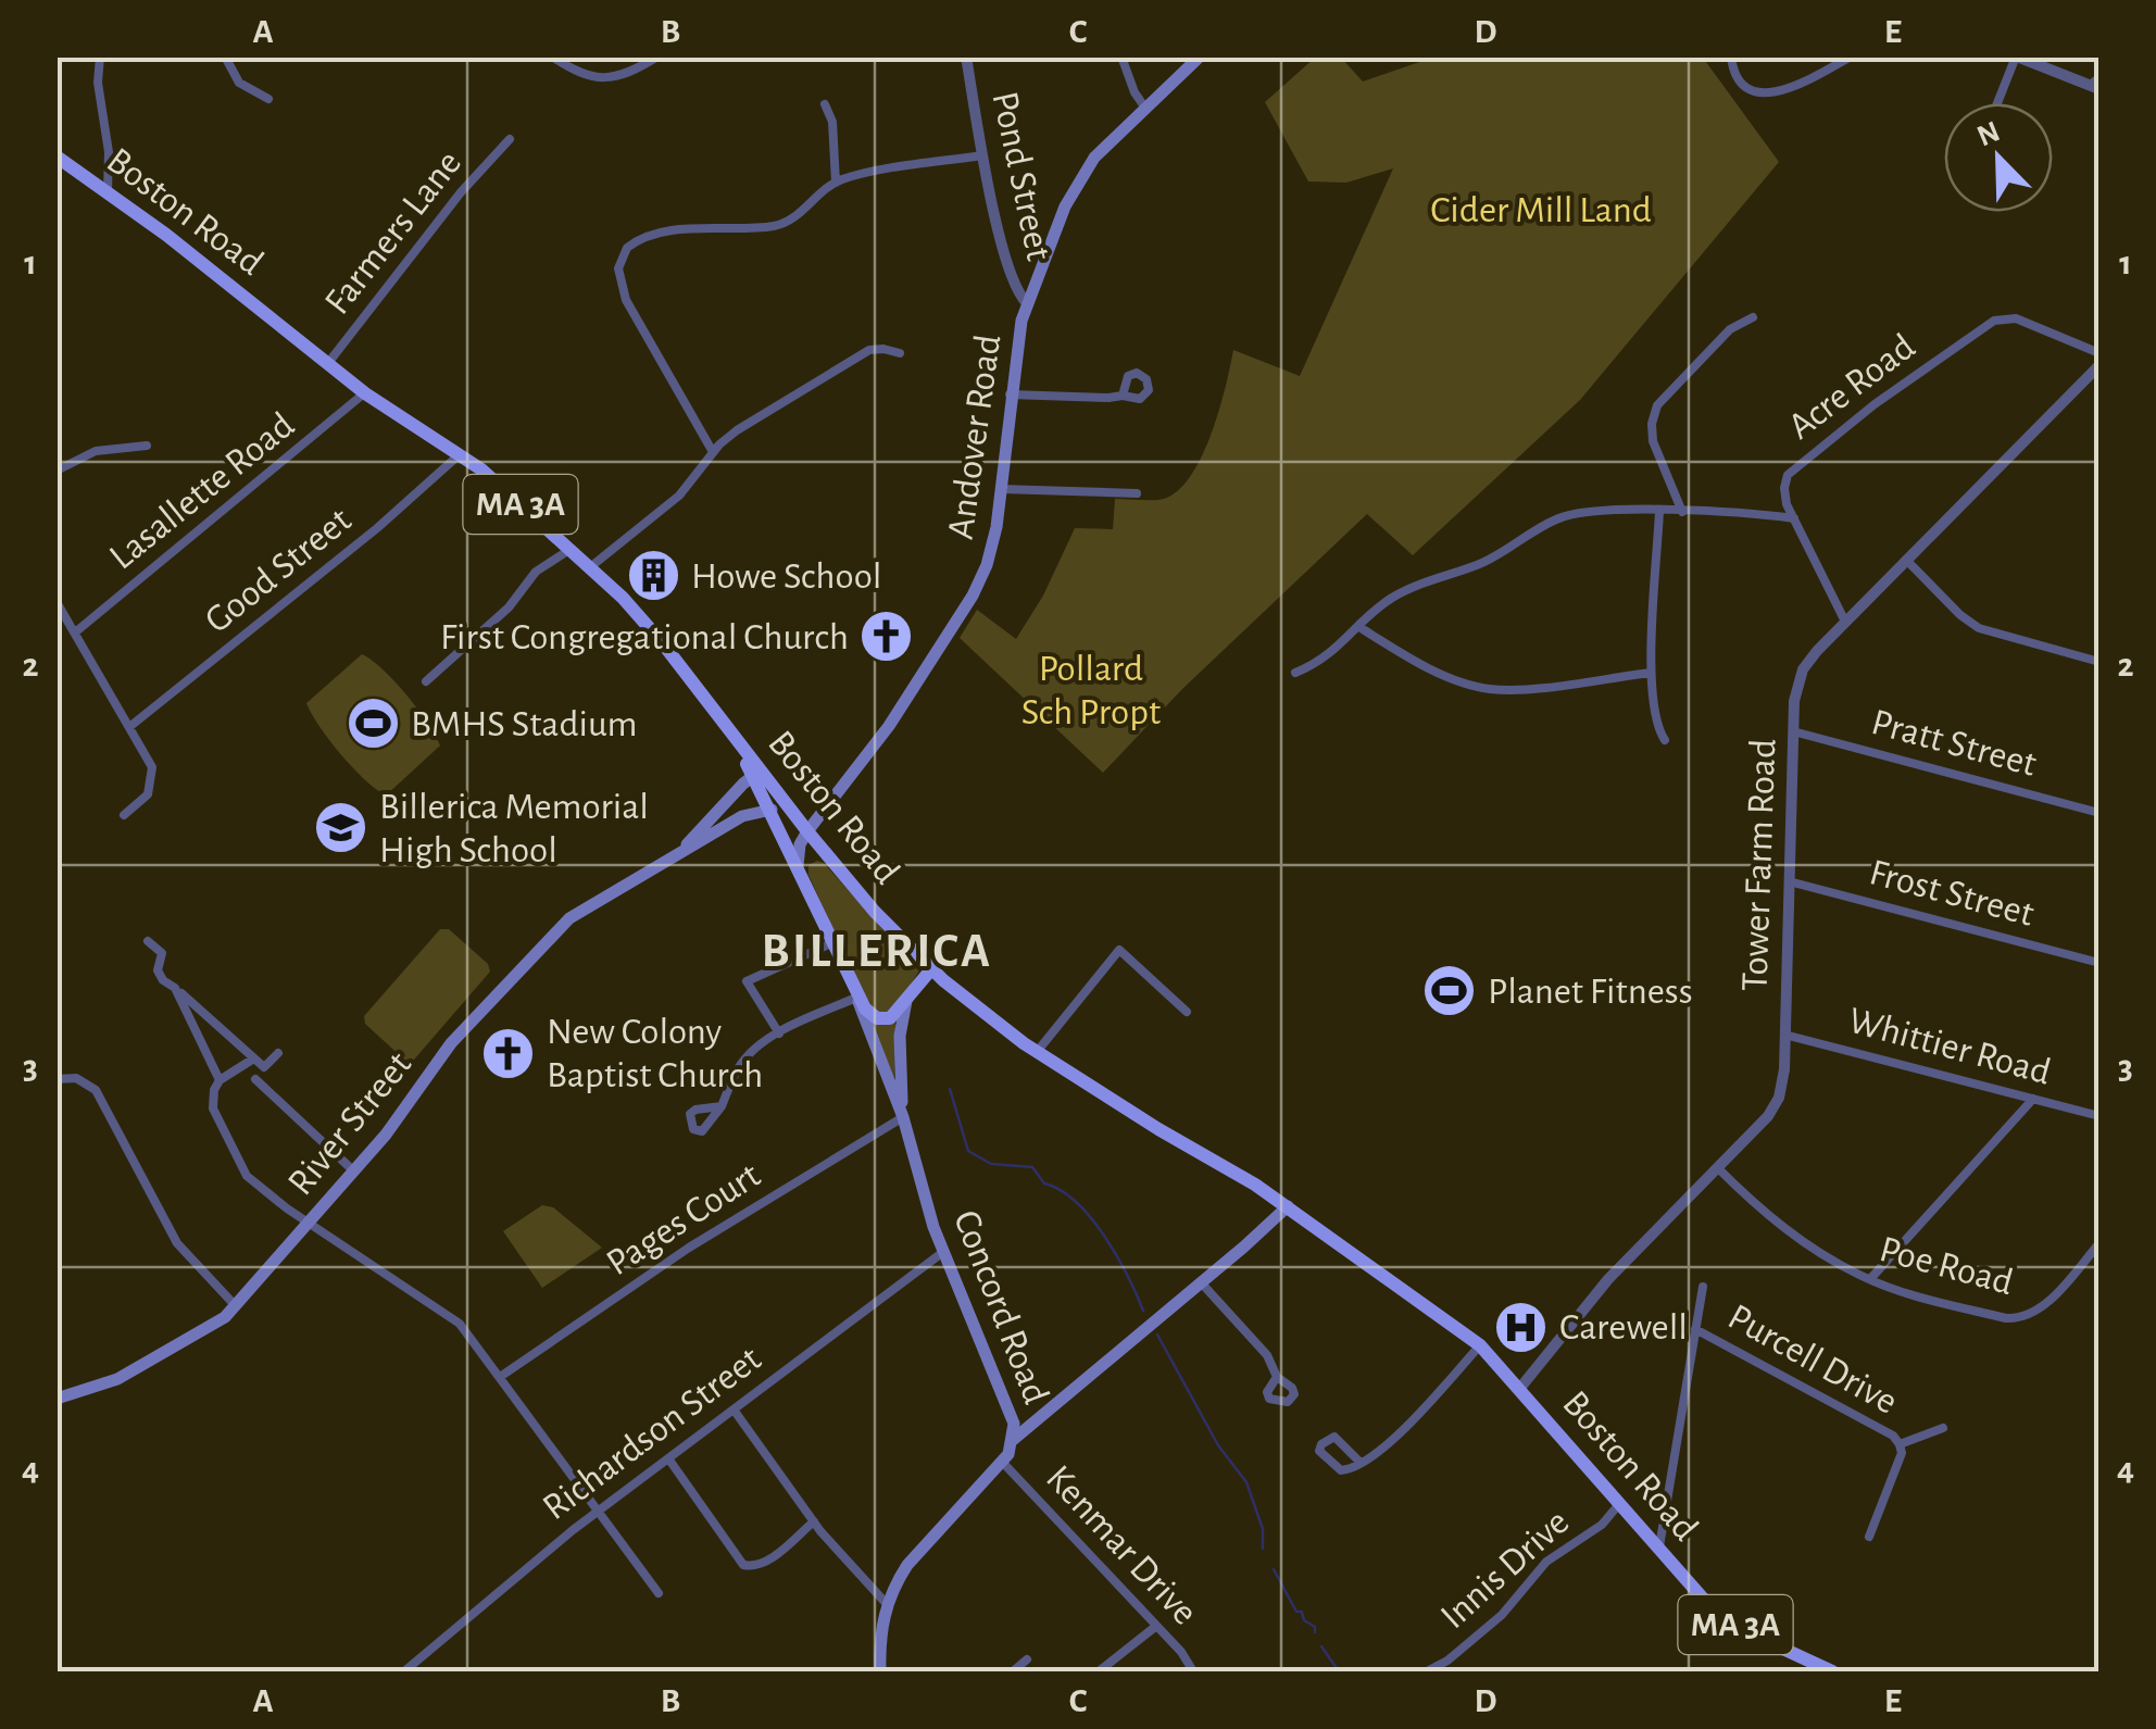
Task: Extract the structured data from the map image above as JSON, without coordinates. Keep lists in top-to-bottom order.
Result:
{
  "streets": {
    "main road": [
      "Boston Road",
      "Andover Road",
      "MA 3A",
      "River Street",
      "Concord Road"
    ],
    "street": [
      "Pond Street",
      "Farmers Lane",
      "Acre Road",
      "Lasallette Road",
      "Good Street",
      "Pratt Street",
      "Tower Farm Road",
      "Frost Street",
      "Whittier Road",
      "Pages Court",
      "Poe Road",
      "Purcell Drive",
      "Richardson Street",
      "Kenmar Drive",
      "Innis Drive"
    ]
  },
  "crossings": [
    ["Pond Street", "Andover Road"],
    ["Boston Road", "Farmers Lane"],
    ["Boston Road", "Andover Road"],
    ["Boston Road", "Lasallette Road"],
    ["Boston Road", "Good Street"],
    ["Boston Road", "Tower Farm Road"],
    ["Boston Road", "River Street"],
    ["Boston Road", "Concord Road"],
    ["Boston Road", "Innis Drive"],
    ["Acre Road", "Tower Farm Road"],
    ["Pratt Street", "Tower Farm Road"],
    ["Tower Farm Road", "Frost Street"],
    ["Tower Farm Road", "Whittier Road"],
    ["Tower Farm Road", "Poe Road"],
    ["River Street", "Concord Road"],
    ["Pages Court", "Concord Road"],
    ["Concord Road", "Richardson Street"],
    ["Concord Road", "Kenmar Drive"]
  ],
  "districts": ["BILLERICA"],
  "parks": ["Cider Mill Land", "Pollard Sch Propt"],
  "places": {
    "building": ["Howe School"],
    "church": ["First Congregational Church", "New Colony Baptist Church"],
    "sports": ["BMHS Stadium", "Planet Fitness"],
    "school or university": ["Billerica Memorial High School"],
    "hospital": ["Carewell"]
  },
  "north": "top left",
  "grid": {
    "columns": [
      "A",
      "B",
      "C",
      "D",
      "E"
    ],
    "rows": [
      "1",
      "2",
      "3",
      "4"
    ]
  }
}
